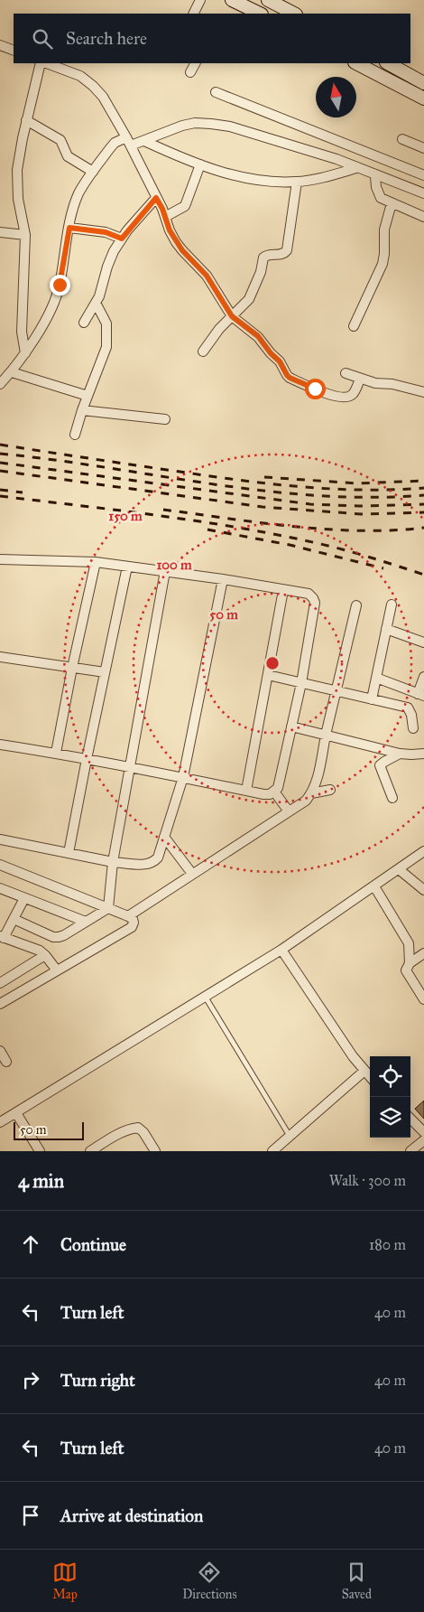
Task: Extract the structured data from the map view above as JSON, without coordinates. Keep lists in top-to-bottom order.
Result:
{
  "scale_bar": "50 m",
  "north": "top",
  "page": {
    "search": "Search here",
    "scale": "50 m",
    "heading": ["4 min", "Walk · 300 m"],
    "list": [
      ["Continue", "180 m"],
      ["Turn left", "40 m"],
      ["Turn right", "40 m"],
      ["Turn left", "40 m"],
      "Arrive at destination"
    ],
    "nav": ["Map", "Directions", "Saved"]
  },
  "rings": ["150 m", "100 m", "50 m"]
}
